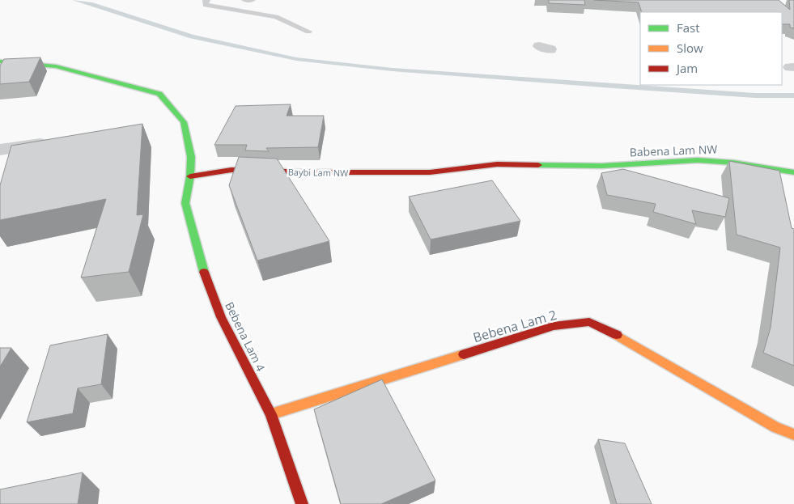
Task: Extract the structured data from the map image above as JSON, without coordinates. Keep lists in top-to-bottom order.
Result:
{
  "streets": {
    "street": [
      "Babena Lam NW",
      "Baybi Lam NW",
      "Bebena Lam 2",
      "Bebena Lam 4"
    ]
  },
  "crossings": [
    ["Babena Lam NW", "Baybi Lam NW"],
    ["Baybi Lam NW", "Bebena Lam 4"],
    ["Bebena Lam 2", "Bebena Lam 4"]
  ],
  "legend": ["Fast", "Slow", "Jam"]
}
